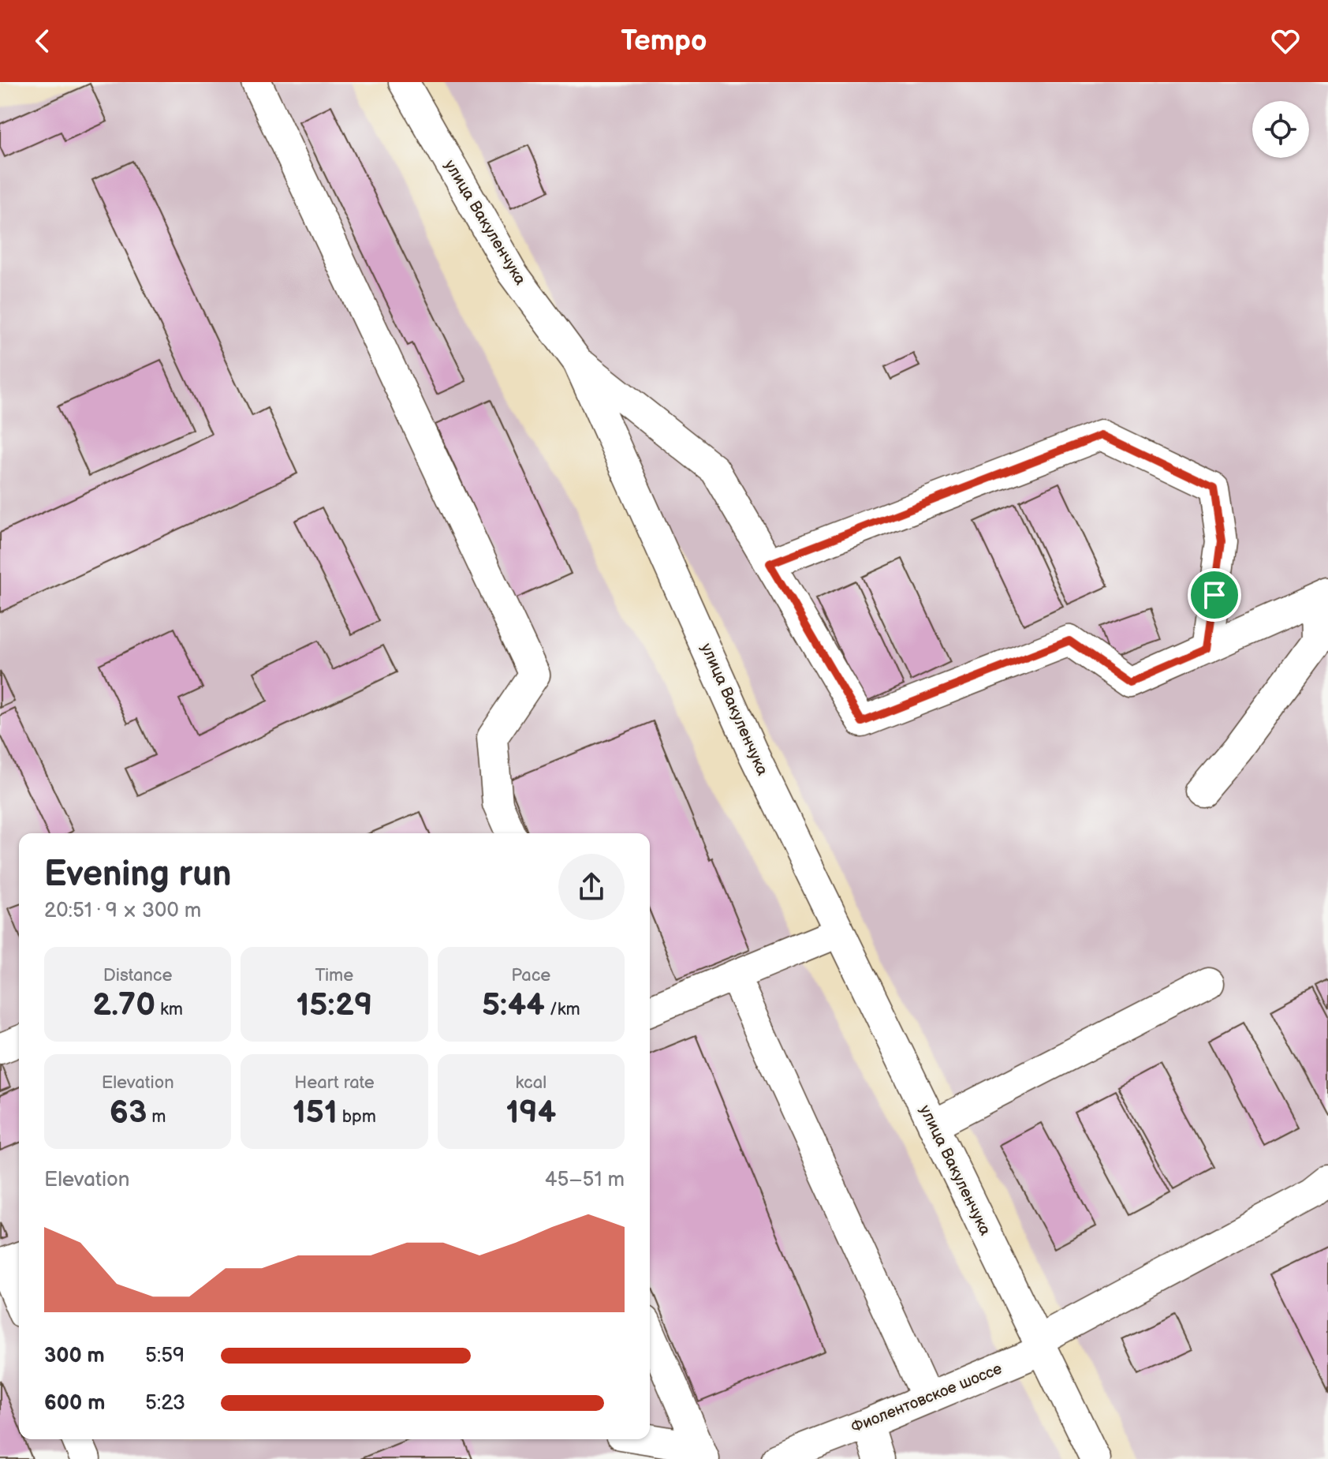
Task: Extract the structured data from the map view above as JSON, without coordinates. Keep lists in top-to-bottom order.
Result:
{
  "streets": {
    "street": ["улица Вакуленчука", "Фиолентовское шоссе"]
  },
  "crossings": [
    ["улица Вакуленчука", "Фиолентовское шоссе"]
  ],
  "page": {
    "header": "Tempo",
    "heading": ["Evening run", "20:51 · 9 × 300 m"],
    "stats": [
      ["Distance", "2.70 km"],
      ["Time", "15:29"],
      ["Pace", "5:44 /km"],
      ["Elevation", "63 m"],
      ["Heart rate", "151 bpm"],
      ["kcal", "194"]
    ],
    "chart": ["Elevation", "45–51 m"],
    "list": [
      {
        "name": "300 m",
        "note": "5:59"
      },
      {
        "name": "600 m",
        "note": "5:23"
      }
    ]
  }
}
